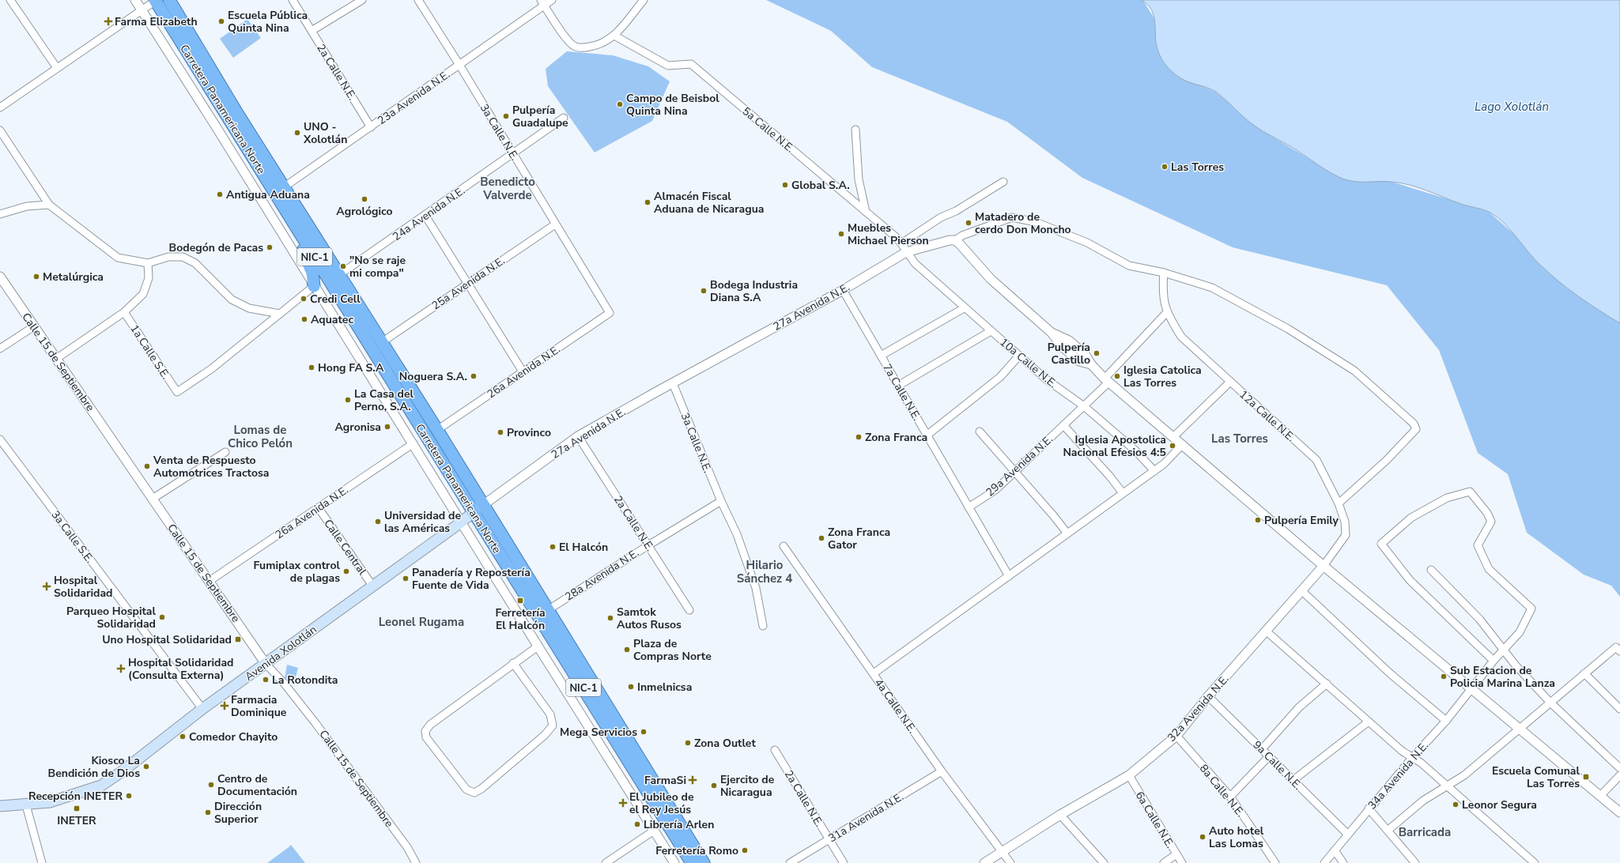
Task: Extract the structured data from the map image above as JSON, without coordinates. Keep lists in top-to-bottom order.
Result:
{
  "streets": {
    "highway": ["Carretera Panamericana Norte", "NIC-1"],
    "main road": ["Avenida Xolotlán"],
    "street": [
      "2a Calle N.E.",
      "23a Avenida N.E.",
      "5a Calle N.E.",
      "3a Calle N.E.",
      "24a Avenida N.E.",
      "25a Avenida N.E.",
      "27a Avenida N.E.",
      "1a Calle S.E.",
      "Calle 15 de Septiembre",
      "10a Calle N.E.",
      "26a Avenida N.E.",
      "7a Calle N.E.",
      "12a Calle N.E.",
      "29a Avenida N.E.",
      "3a Calle S.E.",
      "Calle Central",
      "28a Avenida N.E.",
      "4a Calle N.E.",
      "32a Avenida N.E.",
      "9a Calle N.E.",
      "34a Avenida N.E.",
      "8a Calle N.E.",
      "31a Avenida N.E.",
      "6a Calle N.E."
    ]
  },
  "crossings": [
    ["2a Calle N.E.", "23a Avenida N.E."],
    ["2a Calle N.E.", "27a Avenida N.E."],
    ["2a Calle N.E.", "28a Avenida N.E."],
    ["2a Calle N.E.", "31a Avenida N.E."],
    ["23a Avenida N.E.", "Carretera Panamericana Norte"],
    ["23a Avenida N.E.", "3a Calle N.E."],
    ["Carretera Panamericana Norte", "24a Avenida N.E."],
    ["Carretera Panamericana Norte", "25a Avenida N.E."],
    ["Carretera Panamericana Norte", "27a Avenida N.E."],
    ["Carretera Panamericana Norte", "26a Avenida N.E."],
    ["Carretera Panamericana Norte", "28a Avenida N.E."],
    ["Carretera Panamericana Norte", "Avenida Xolotlán"],
    ["5a Calle N.E.", "27a Avenida N.E."],
    ["5a Calle N.E.", "10a Calle N.E."],
    ["3a Calle N.E.", "24a Avenida N.E."],
    ["3a Calle N.E.", "25a Avenida N.E."],
    ["3a Calle N.E.", "27a Avenida N.E."],
    ["3a Calle N.E.", "26a Avenida N.E."],
    ["3a Calle N.E.", "28a Avenida N.E."],
    ["27a Avenida N.E.", "10a Calle N.E."],
    ["27a Avenida N.E.", "7a Calle N.E."],
    ["27a Avenida N.E.", "12a Calle N.E."],
    ["27a Avenida N.E.", "Avenida Xolotlán"],
    ["Calle 15 de Septiembre", "26a Avenida N.E."],
    ["Calle 15 de Septiembre", "Avenida Xolotlán"],
    ["10a Calle N.E.", "29a Avenida N.E."],
    ["26a Avenida N.E.", "Calle Central"],
    ["7a Calle N.E.", "29a Avenida N.E."],
    ["12a Calle N.E.", "29a Avenida N.E."],
    ["12a Calle N.E.", "32a Avenida N.E."],
    ["3a Calle S.E.", "Avenida Xolotlán"],
    ["Calle Central", "Avenida Xolotlán"],
    ["4a Calle N.E.", "32a Avenida N.E."],
    ["4a Calle N.E.", "31a Avenida N.E."],
    ["32a Avenida N.E.", "9a Calle N.E."],
    ["32a Avenida N.E.", "8a Calle N.E."],
    ["32a Avenida N.E.", "6a Calle N.E."],
    ["9a Calle N.E.", "34a Avenida N.E."]
  ],
  "districts": [
    "Benedicto Valverde",
    "Lomas de Chico Pelón",
    "Las Torres",
    "Hilario Sánchez 4",
    "Leonel Rugama",
    "Barricada"
  ],
  "water": ["Lago Xolotlán"],
  "places": {
    "health": [
      "Farma Elizabeth",
      "Hospital Solidaridad",
      "Hospital Solidaridad (Consulta Externa)",
      "Farmacia Dominique",
      "FarmaSi",
      "El Jubileo de el Rey Jesús"
    ],
    "other": [
      "Escuela Pública Quinta Nina",
      "Campo de Beisbol Quinta Nina",
      "Pulpería Guadalupe",
      "UNO - Xolotlán",
      "Las Torres",
      "Global S.A.",
      "Antigua Aduana",
      "Agrológico",
      "Almacén Fiscal Aduana de Nicaragua",
      "Matadero de cerdo Don Moncho",
      "Muebles Michael Pierson",
      "Bodegón de Pacas",
      "\"No se raje mi compa\"",
      "Metalúrgica",
      "Bodega Industria Diana S.A",
      "Credi Cell",
      "Aquatec",
      "Pulpería Castillo",
      "Hong FA S.A",
      "Noguera S.A.",
      "Iglesia Catolica Las Torres",
      "La Casa del Perno, S.A.",
      "Agronisa",
      "Provinco",
      "Zona Franca",
      "Iglesia Apostolica Nacional Efesios 4:5",
      "Venta de Respuesto Automotrices Tractosa",
      "Pulpería Emily",
      "Universidad de las Américas",
      "Zona Franca Gator",
      "El Halcón",
      "Fumiplax control de plagas",
      "Panadería y Repostería Fuente de Vida",
      "Parqueo Hospital Solidaridad",
      "Samtok Autos Rusos",
      "Plaza de Compras Norte",
      "Sub Estacion de Policia Marina Lanza",
      "La Rotondita",
      "Inmelnicsa",
      "Mega Servicios",
      "Comedor Chayito",
      "Zona Outlet",
      "Kiosco La Bendición de Dios",
      "Centro de Documentación",
      "Ejercito de Nicaragua",
      "Recepción INETER",
      "Leonor Segura",
      "Dirección Superior",
      "Librería Arlen",
      "Auto hotel Las Lomas",
      "Ferretería Romo"
    ],
    "transit": [
      "Ferretería El Halcón",
      "Uno Hospital Solidaridad",
      "Escuela Comunal Las Torres",
      "INETER"
    ]
  }
}
